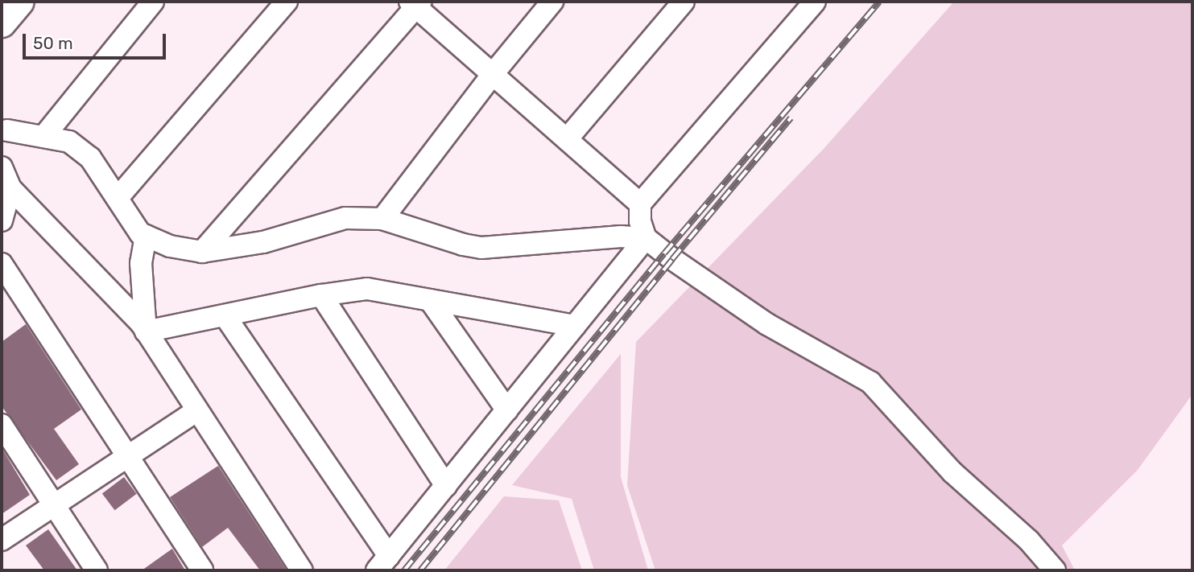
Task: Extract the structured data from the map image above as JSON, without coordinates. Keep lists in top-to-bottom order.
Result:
{
  "scale_bar": "50 m"
}
